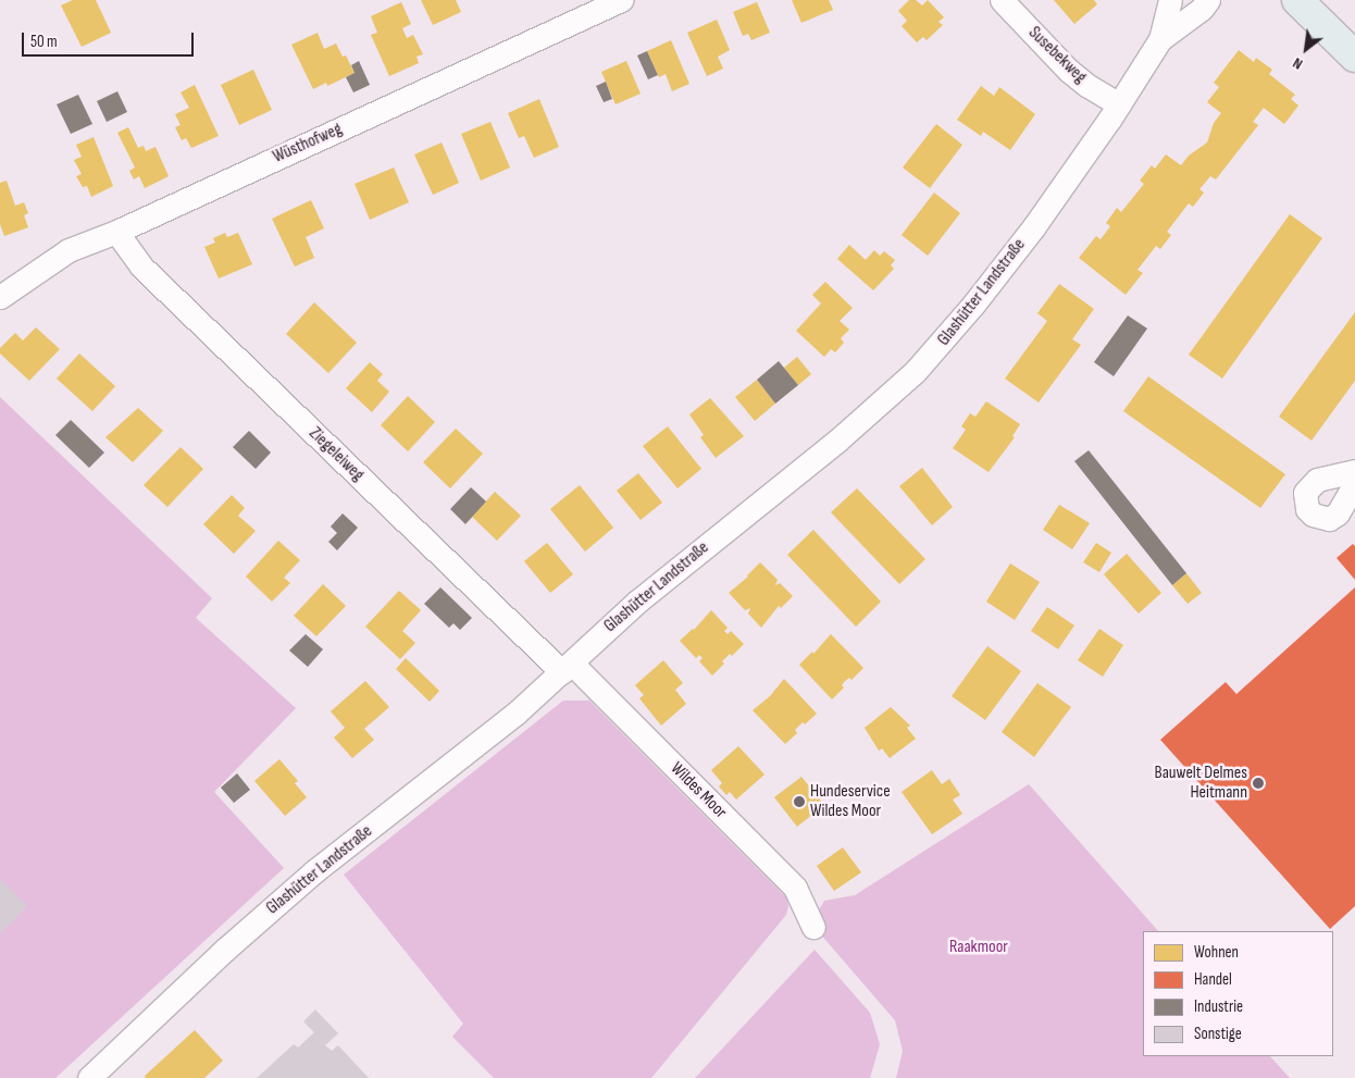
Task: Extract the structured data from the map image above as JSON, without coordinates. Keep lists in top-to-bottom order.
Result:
{
  "streets": {
    "street": [
      "Susebekweg",
      "Wüsthofweg",
      "Glashütter Landstraße",
      "Ziegeleiweg",
      "Wildes Moor"
    ]
  },
  "crossings": [
    ["Susebekweg", "Glashütter Landstraße"],
    ["Wüsthofweg", "Ziegeleiweg"],
    ["Glashütter Landstraße", "Ziegeleiweg"],
    ["Glashütter Landstraße", "Wildes Moor"],
    ["Ziegeleiweg", "Wildes Moor"]
  ],
  "parks": ["Raakmoor"],
  "places": ["Bauwelt Delmes Heitmann", "Hundeservice Wildes Moor"],
  "legend": [
    "Wohnen",
    "Handel",
    "Industrie",
    "Sonstige"
  ],
  "scale_bar": "50 m",
  "north": "bottom left"
}
